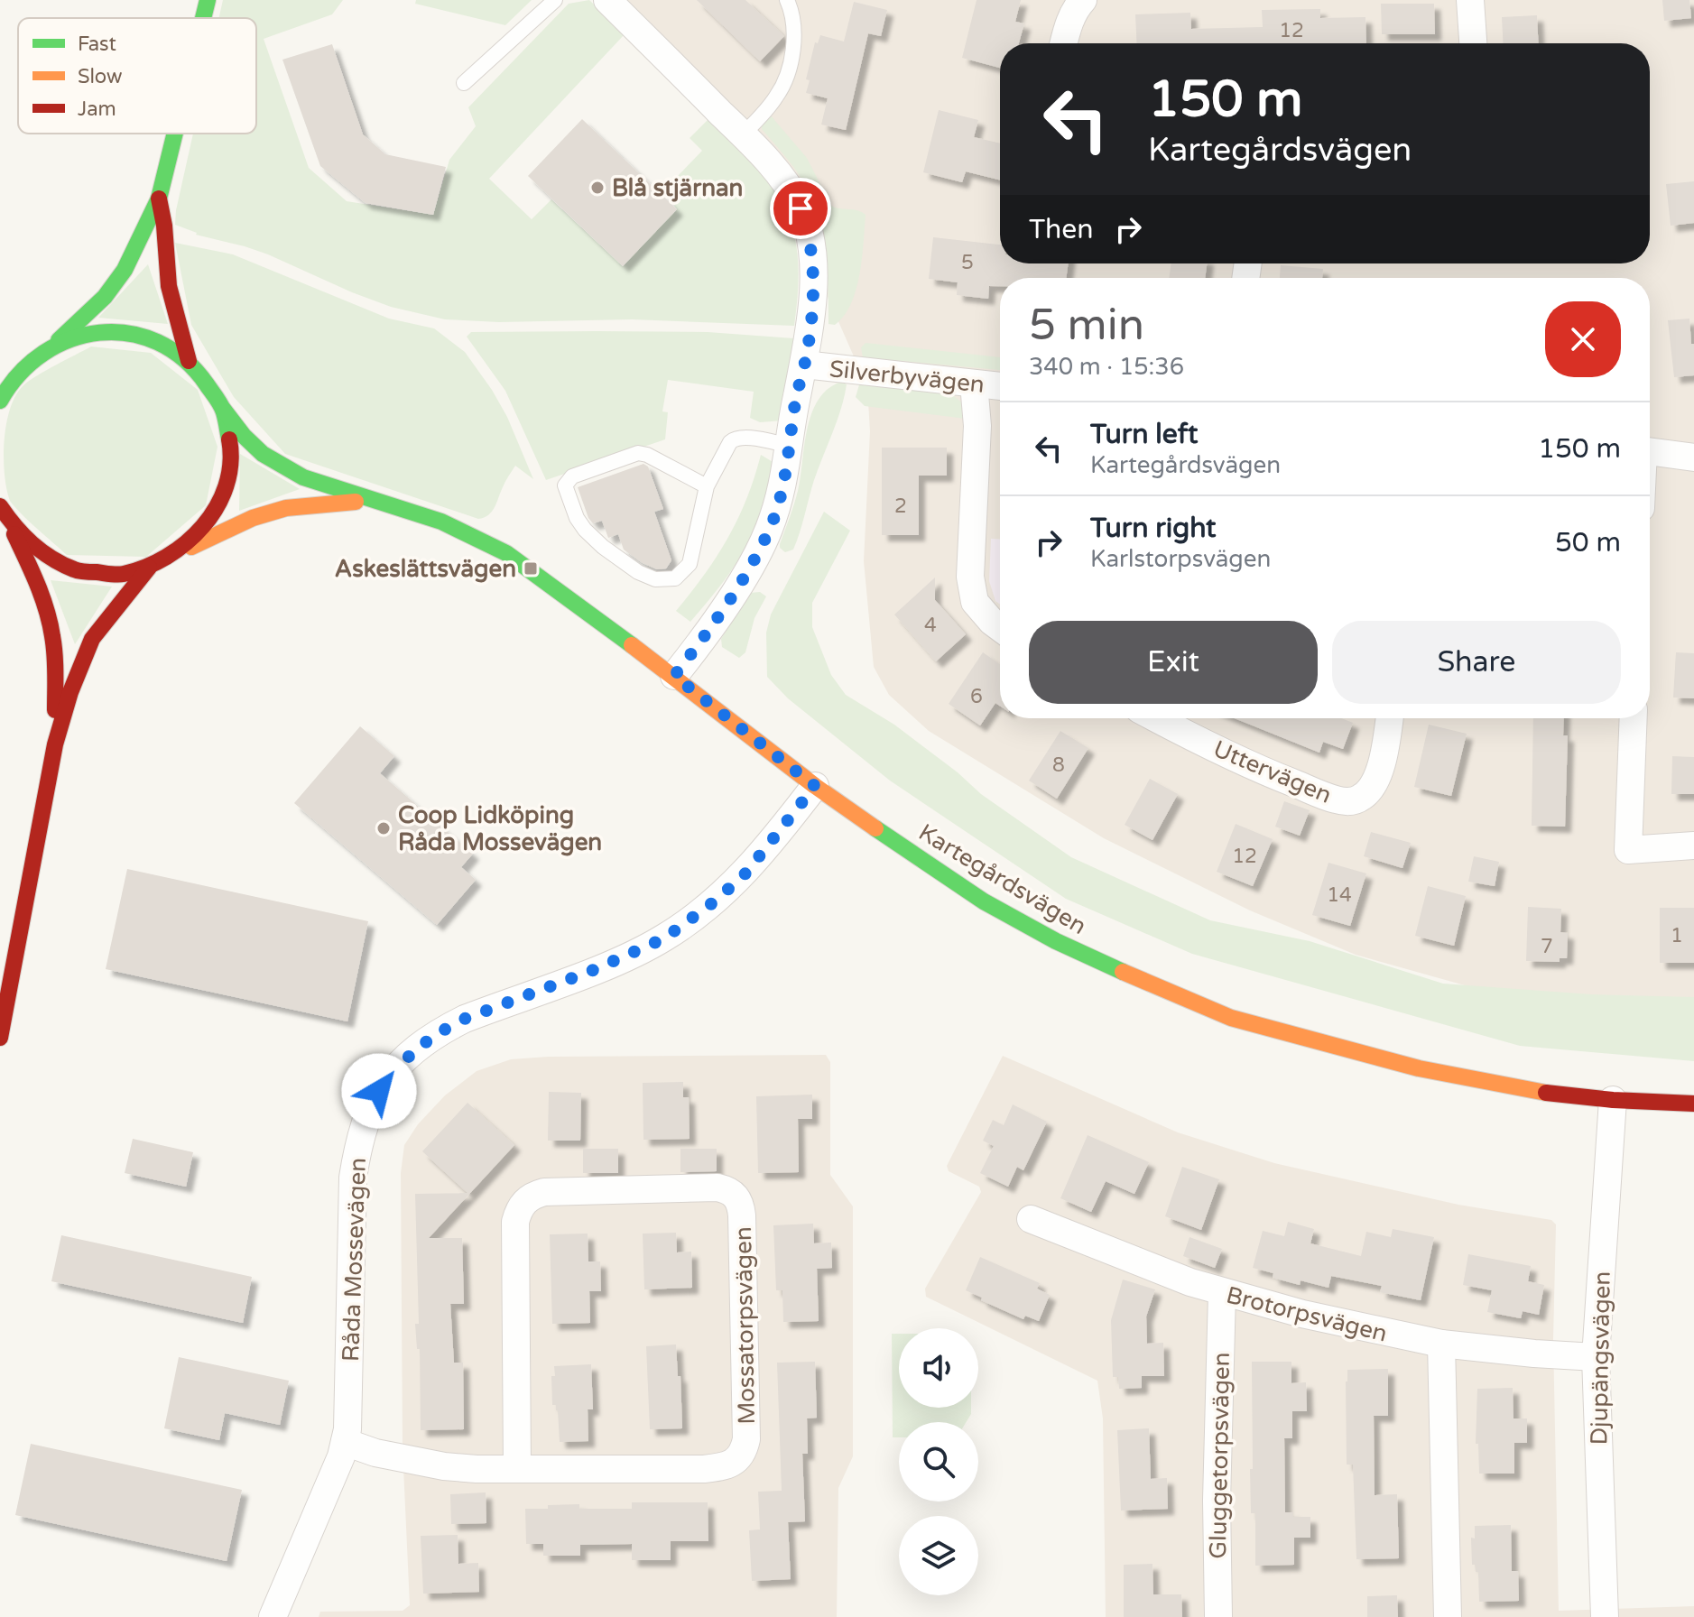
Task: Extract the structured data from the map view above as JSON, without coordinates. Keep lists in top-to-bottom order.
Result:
{
  "streets": {
    "main road": ["Kartegårdsvägen"],
    "street": [
      "Silverbyvägen",
      "Uttervägen",
      "Råda Mossevägen",
      "Brotorpsvägen",
      "Mossatorpsvägen",
      "Djupängsvägen",
      "Gluggetorpsvägen"
    ]
  },
  "crossings": [
    ["Kartegårdsvägen", "Råda Mossevägen"],
    ["Kartegårdsvägen", "Djupängsvägen"],
    ["Råda Mossevägen", "Mossatorpsvägen"],
    ["Brotorpsvägen", "Djupängsvägen"],
    ["Brotorpsvägen", "Gluggetorpsvägen"]
  ],
  "places": {
    "other": ["Blå stjärnan", "Coop Lidköping Råda Mossevägen"],
    "transit": ["Askeslättsvägen"]
  },
  "house_numbers": [
    "12",
    "5",
    "2",
    "4",
    "6",
    "8",
    "12",
    "14",
    "1",
    "7"
  ],
  "legend": ["Fast", "Slow", "Jam"],
  "page": {
    "turn": ["150 m", "Kartegårdsvägen"],
    "then": "Then",
    "heading": ["5 min", "340 m · 15:36"],
    "list": [
      {
        "name": "Turn left",
        "note": "Kartegårdsvägen",
        "value": "150 m"
      },
      {
        "name": "Turn right",
        "note": "Karlstorpsvägen",
        "value": "50 m"
      }
    ],
    "buttons": ["Exit", "Share"]
  }
}
